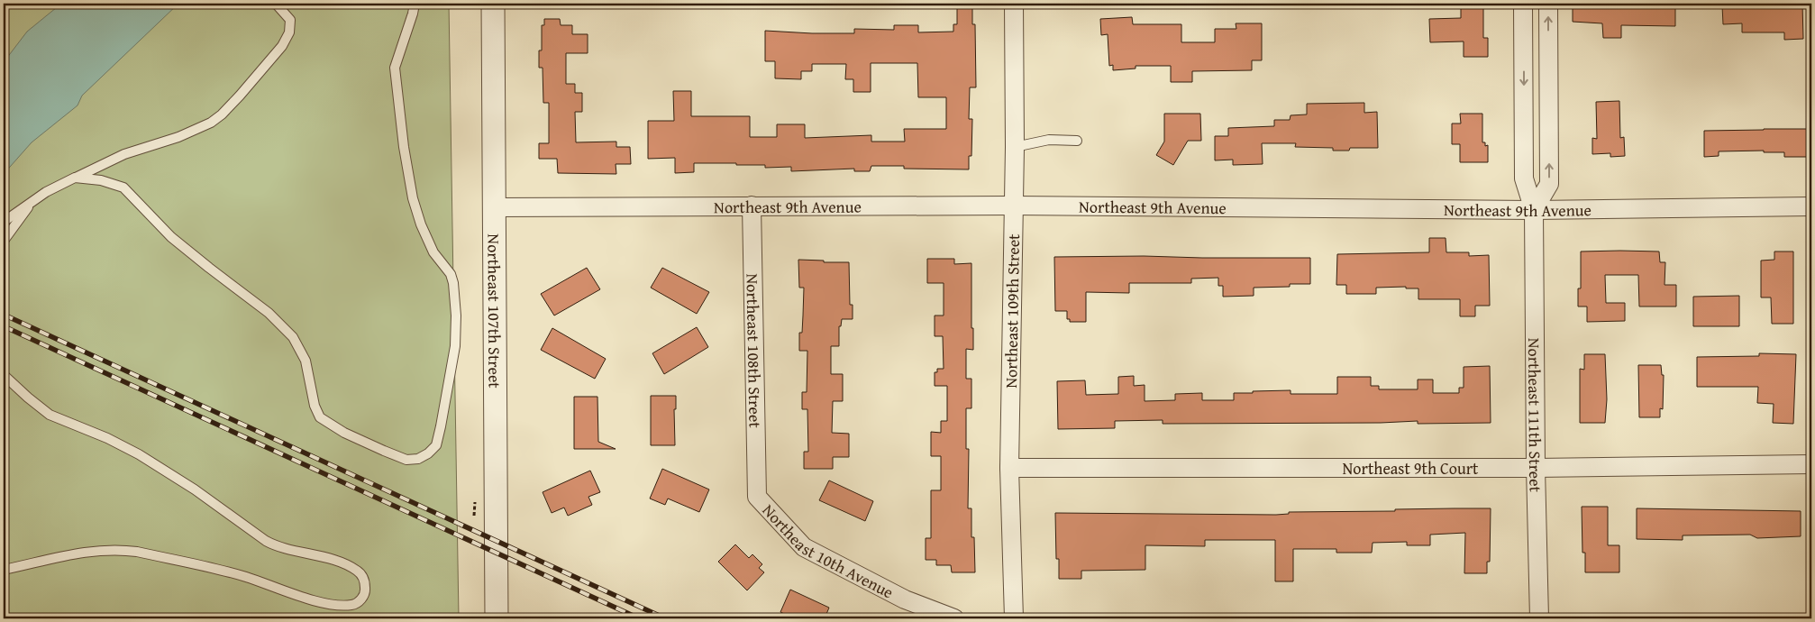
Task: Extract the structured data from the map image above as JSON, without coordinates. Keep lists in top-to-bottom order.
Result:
{
  "streets": {
    "street": [
      "Northeast 9th Avenue",
      "Northeast 107th Street",
      "Northeast 109th Street",
      "Northeast 108th Street",
      "Northeast 111th Street",
      "Northeast 9th Court",
      "Northeast 10th Avenue"
    ]
  },
  "crossings": [
    ["Northeast 9th Avenue", "Northeast 107th Street"],
    ["Northeast 9th Avenue", "Northeast 109th Street"],
    ["Northeast 9th Avenue", "Northeast 108th Street"],
    ["Northeast 9th Avenue", "Northeast 111th Street"],
    ["Northeast 109th Street", "Northeast 9th Court"],
    ["Northeast 108th Street", "Northeast 10th Avenue"],
    ["Northeast 111th Street", "Northeast 9th Court"]
  ]
}
